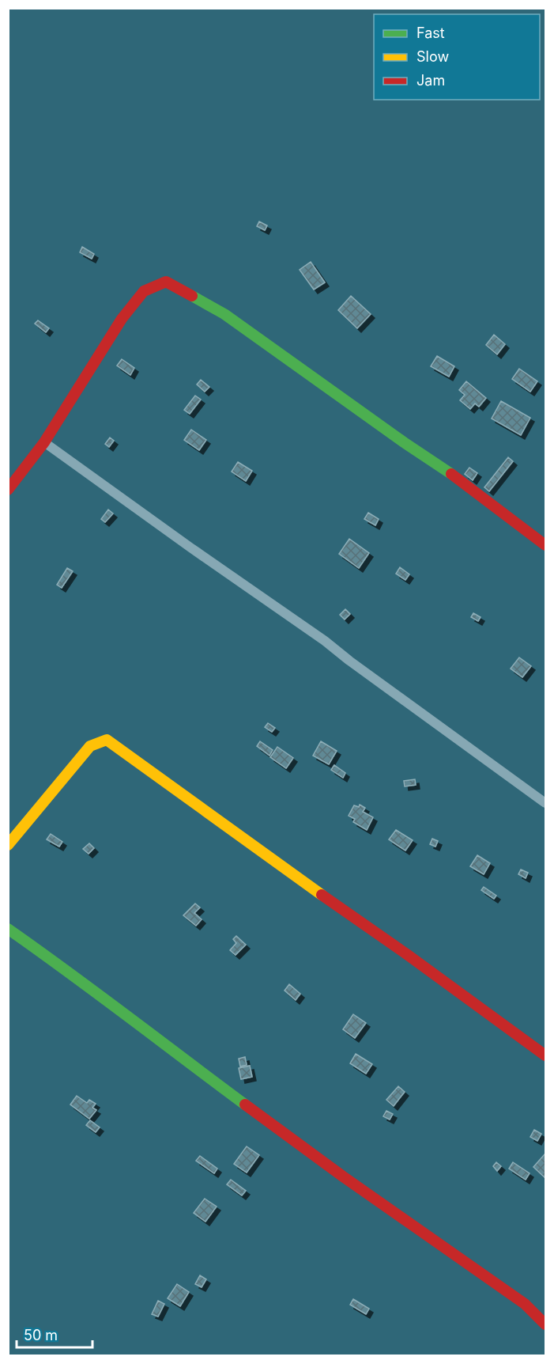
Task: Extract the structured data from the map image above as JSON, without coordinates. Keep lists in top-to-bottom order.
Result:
{
  "legend": ["Fast", "Slow", "Jam"],
  "scale_bar": "50 m"
}
